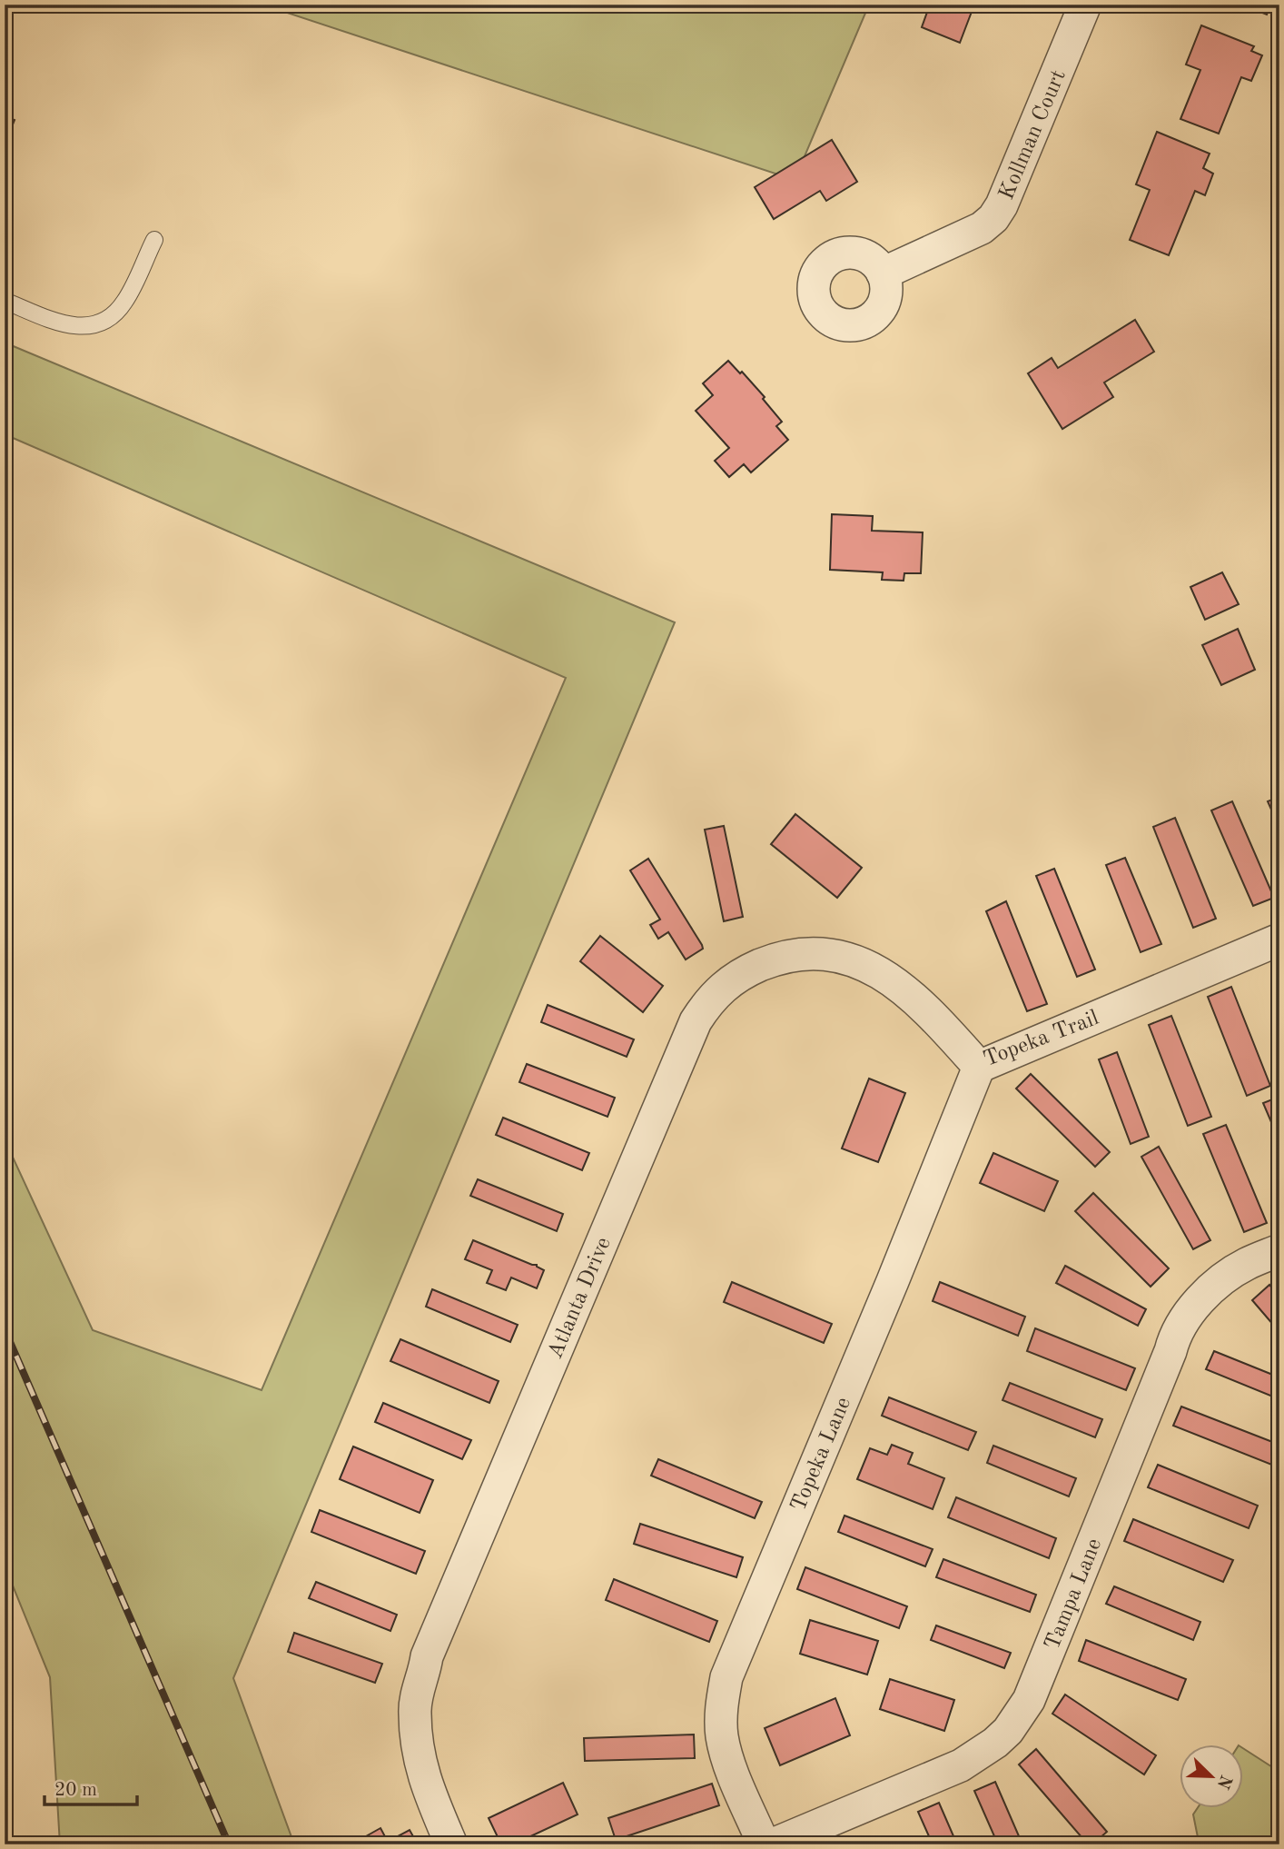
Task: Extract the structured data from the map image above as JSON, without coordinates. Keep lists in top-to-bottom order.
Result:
{
  "streets": {
    "street": [
      "Kollman Court",
      "Topeka Trail",
      "Atlanta Drive",
      "Topeka Lane",
      "Tampa Lane"
    ]
  },
  "crossings": [
    ["Topeka Trail", "Atlanta Drive"],
    ["Topeka Trail", "Topeka Lane"]
  ],
  "scale_bar": "20 m",
  "north": "bottom right"
}
